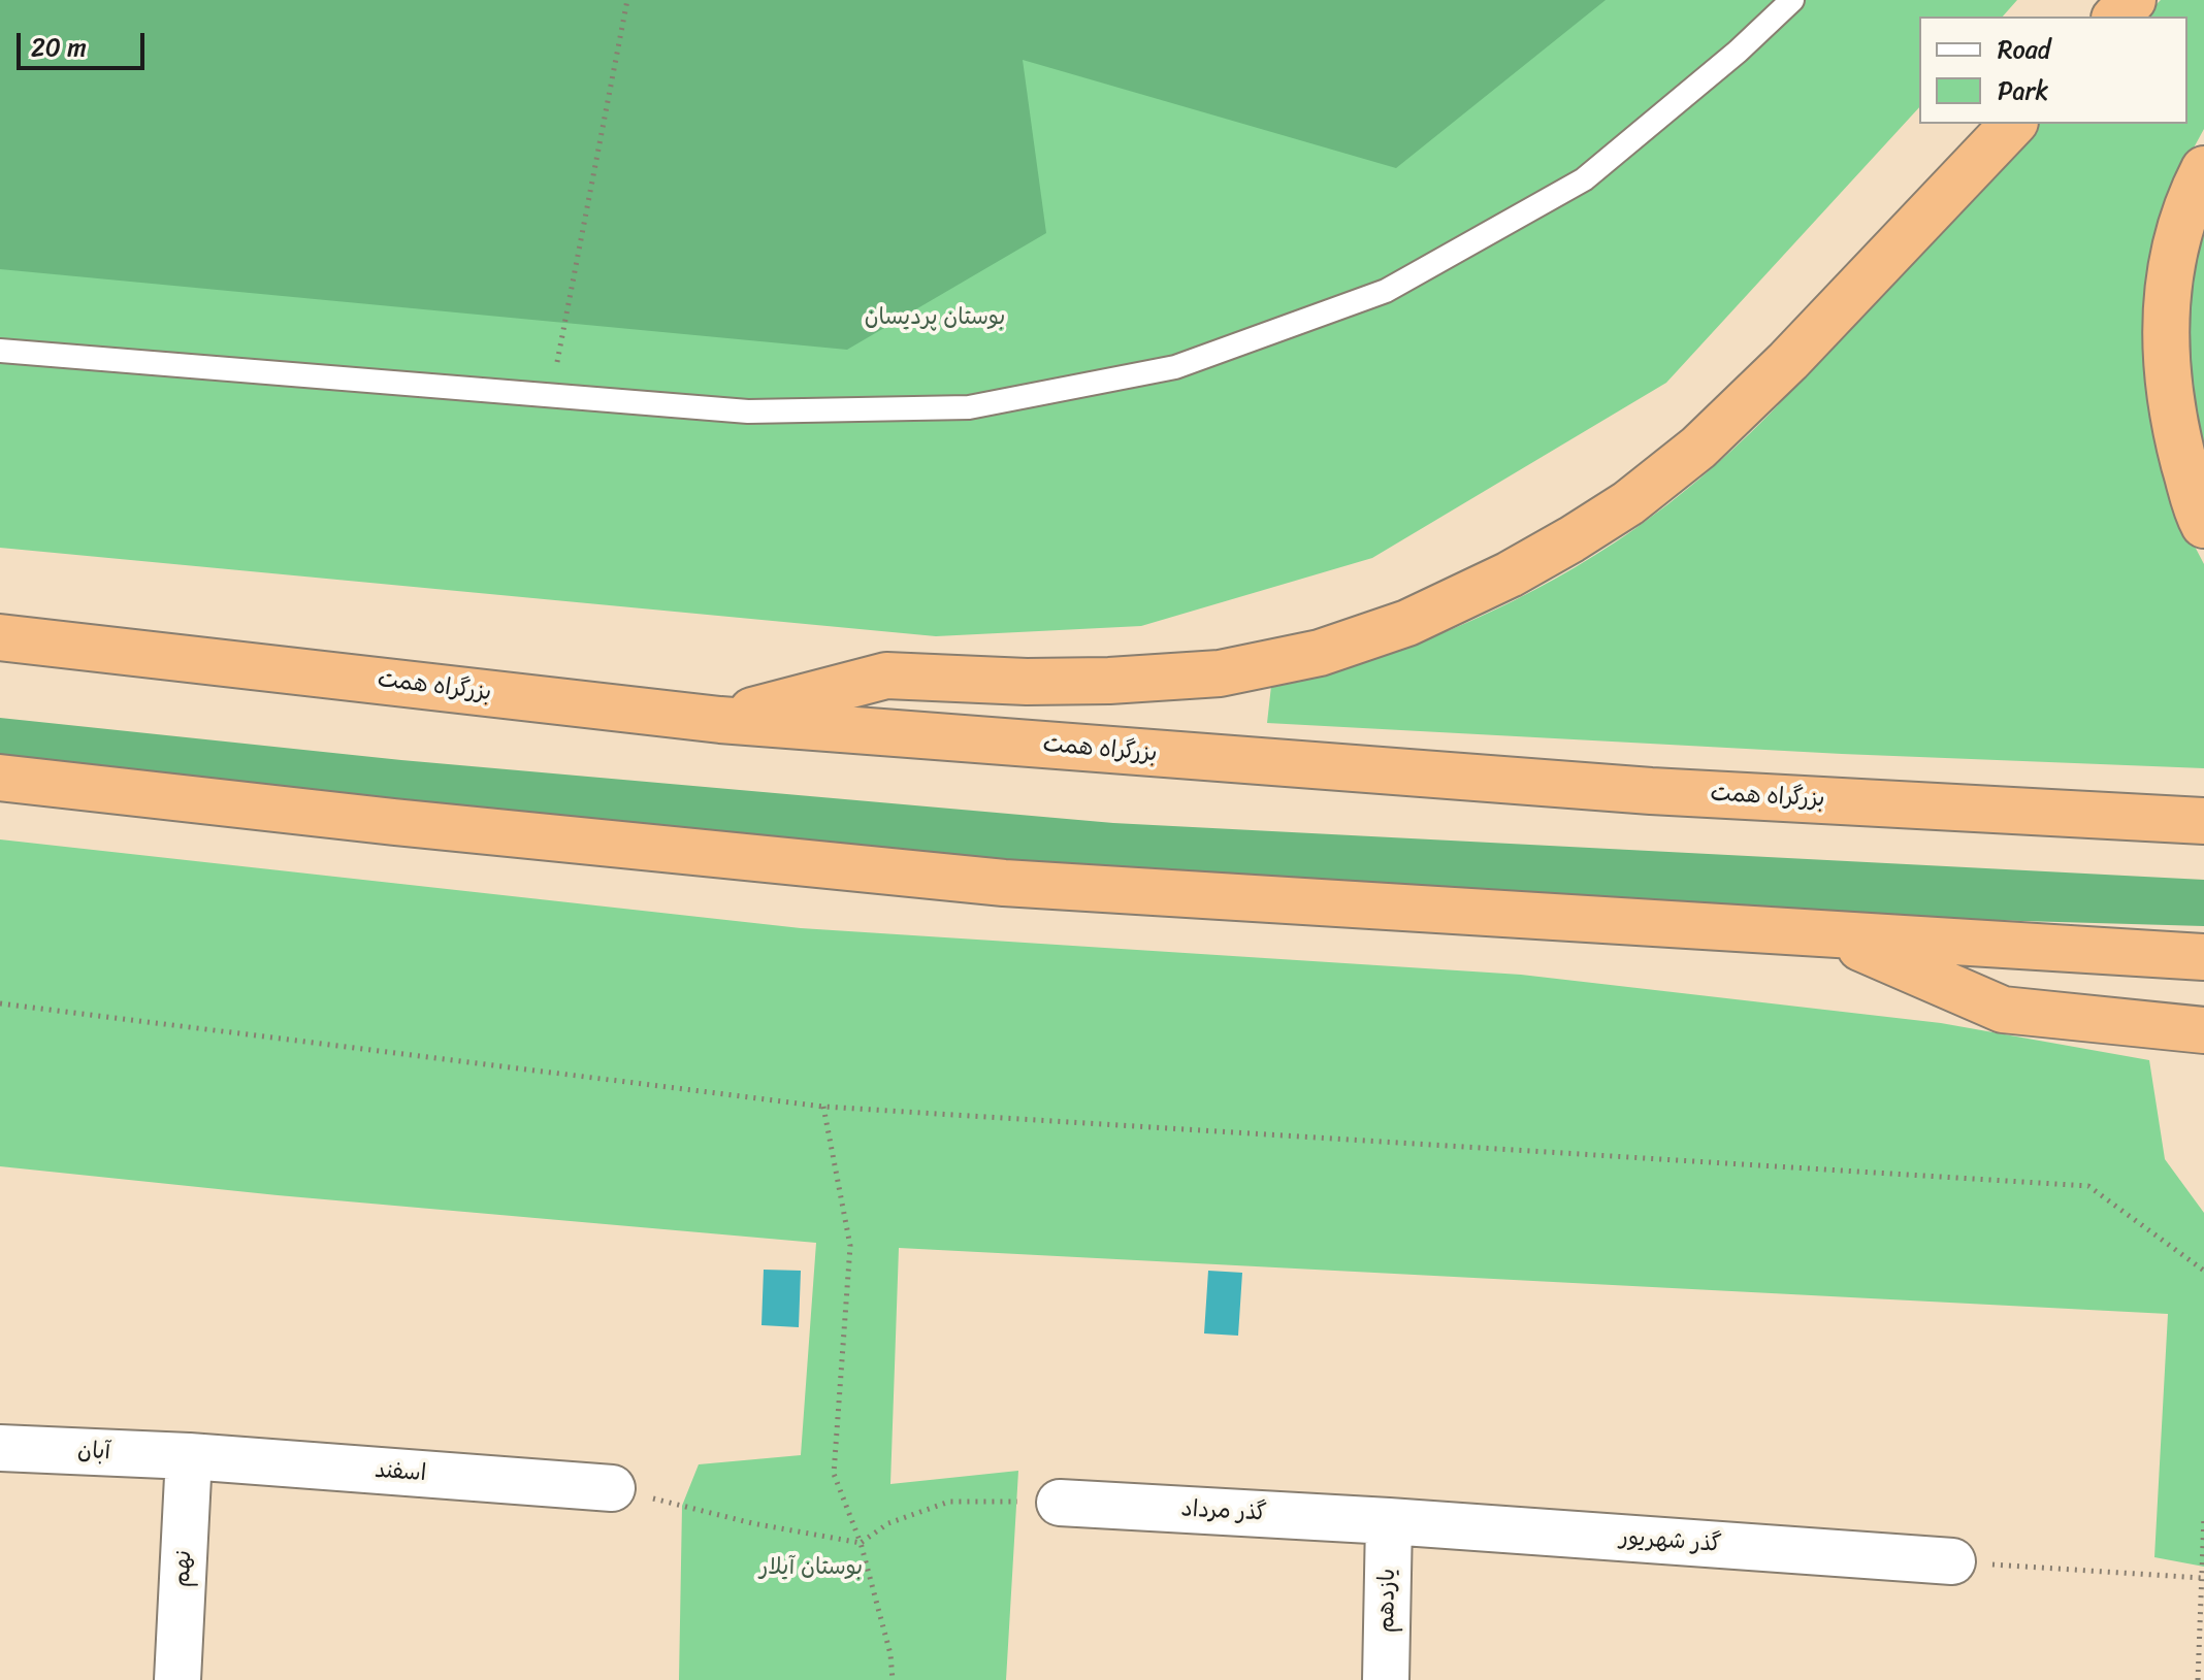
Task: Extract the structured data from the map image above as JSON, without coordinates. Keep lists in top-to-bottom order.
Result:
{
  "streets": {
    "highway": ["بزرگراه همت"],
    "street": [
      "آبان",
      "اسفند",
      "گذر مرداد",
      "گذر شهریور",
      "نهم",
      "یازدهم"
    ]
  },
  "crossings": [
    ["آبان", "اسفند"],
    ["آبان", "نهم"],
    ["اسفند", "نهم"],
    ["گذر مرداد", "گذر شهریور"],
    ["گذر مرداد", "یازدهم"],
    ["گذر شهریور", "یازدهم"]
  ],
  "parks": ["بوستان پردیسان", "بوستان آیلار"],
  "legend": ["Road", "Park"],
  "scale_bar": "20 m"
}
